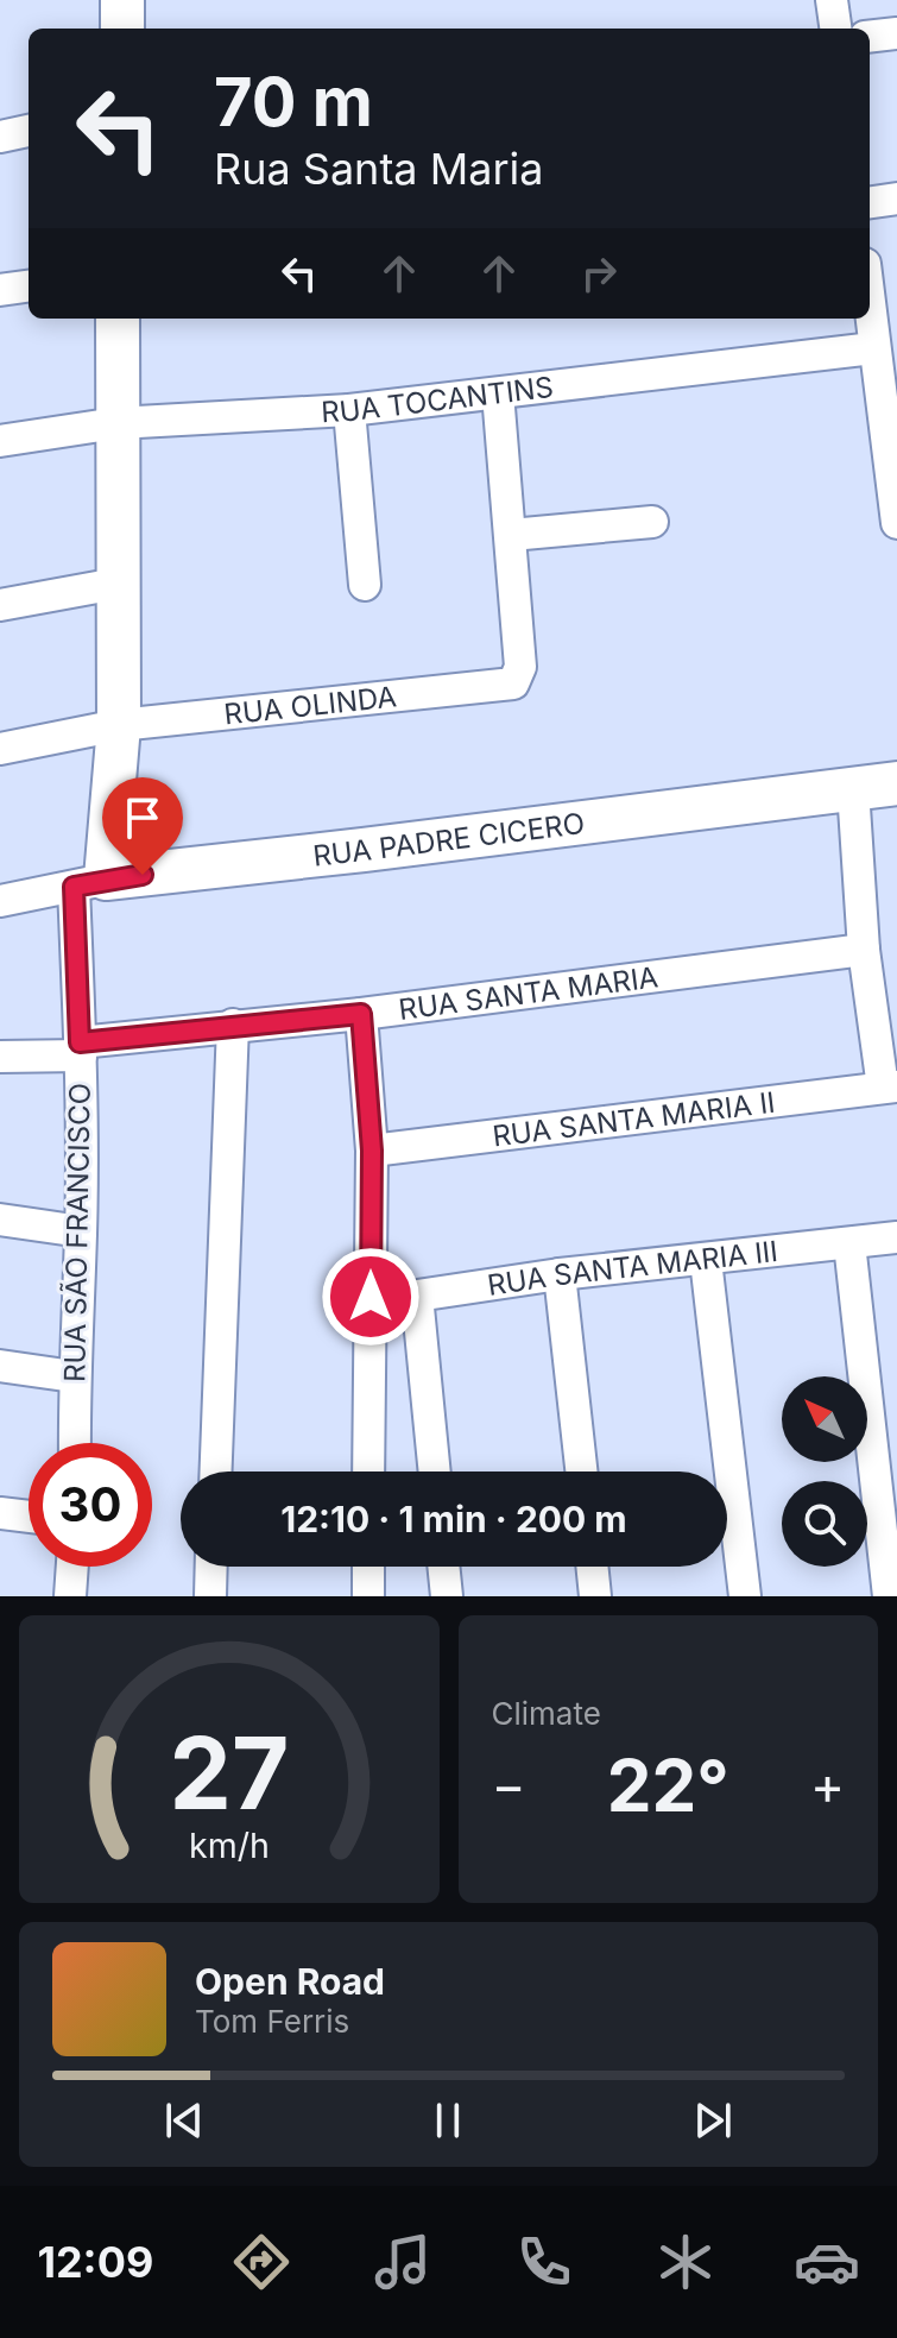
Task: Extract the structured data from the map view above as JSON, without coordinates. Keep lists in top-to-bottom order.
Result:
{
  "streets": {
    "street": [
      "RUA TOCANTINS",
      "RUA OLINDA",
      "RUA PADRE CICERO",
      "RUA SANTA MARIA",
      "RUA SANTA MARIA II",
      "RUA SÃO FRANCISCO",
      "RUA SANTA MARIA III"
    ]
  },
  "crossings": [
    ["RUA TOCANTINS", "RUA SÃO FRANCISCO"],
    ["RUA OLINDA", "RUA SÃO FRANCISCO"],
    ["RUA PADRE CICERO", "RUA SÃO FRANCISCO"],
    ["RUA SANTA MARIA", "RUA SÃO FRANCISCO"]
  ],
  "north": "top left",
  "page": {
    "turn": ["70 m", "Rua Santa Maria"],
    "limit": "30",
    "trip": "12:10 · 1 min · 200 m",
    "tile": "Climate",
    "heat": ["−", "22°", "+"],
    "song": ["Open Road", "Tom Ferris"],
    "tabs": "12:09",
    "gauge": ["27", "km/h"]
  }
}
